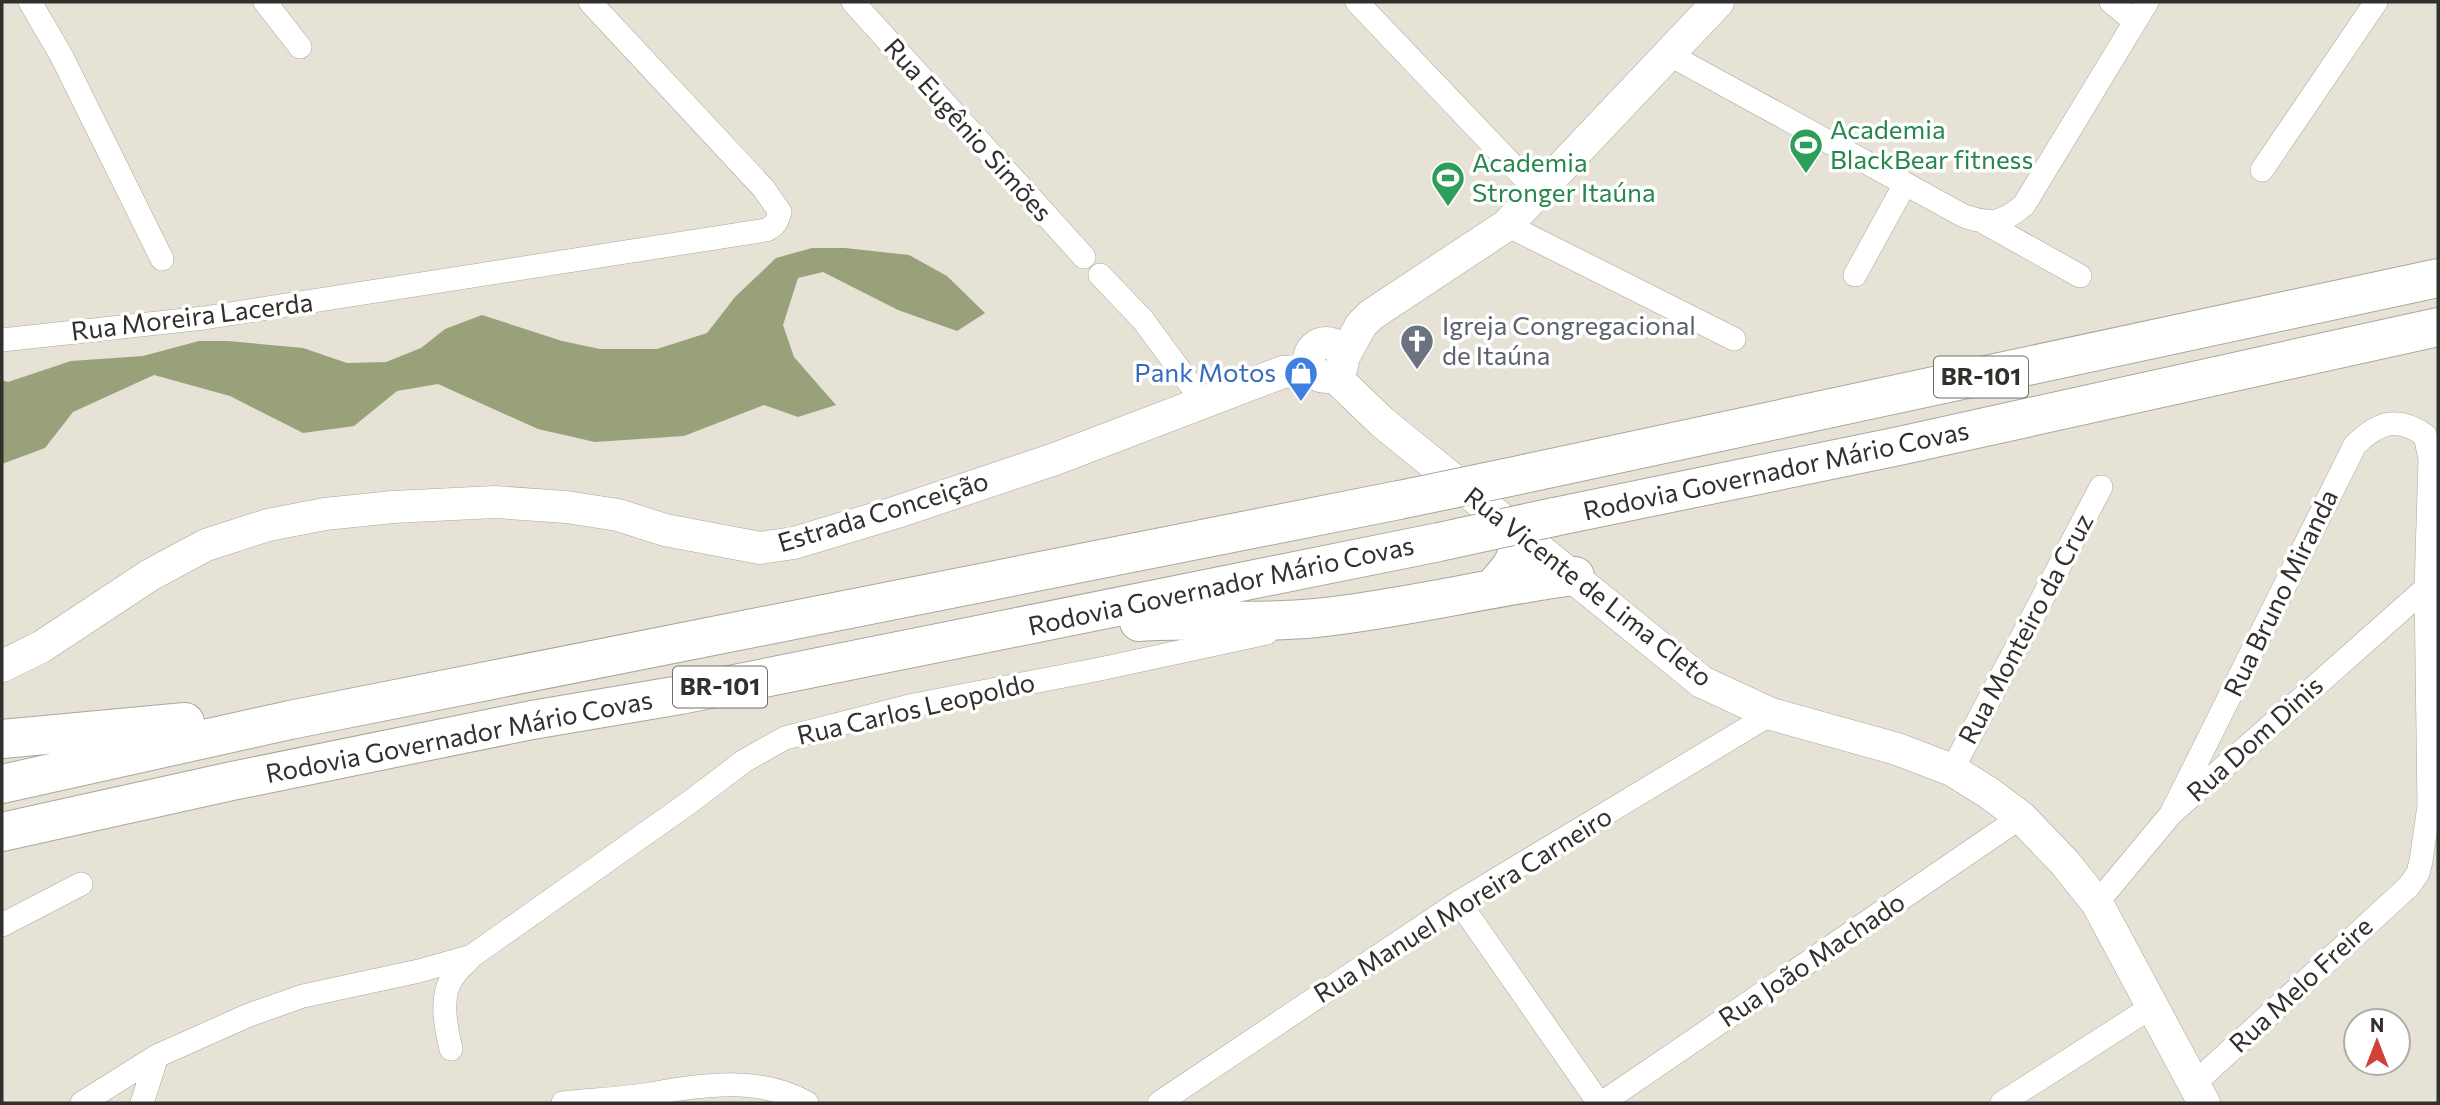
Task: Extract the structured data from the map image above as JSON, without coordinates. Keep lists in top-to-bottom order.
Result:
{
  "streets": {
    "highway": ["BR-101", "Rodovia Governador Mário Covas"],
    "main road": ["Estrada Conceição", "Rua Vicente de Lima Cleto"],
    "street": [
      "Rua Eugênio Simões",
      "Rua Moreira Lacerda",
      "Rua Bruno Miranda",
      "Rua Monteiro da Cruz",
      "Rua Carlos Leopoldo",
      "Rua Dom Dinis",
      "Rua Manuel Moreira Carneiro",
      "Rua João Machado",
      "Rua Melo Freire"
    ]
  },
  "crossings": [
    ["Estrada Conceição", "Rua Vicente de Lima Cleto"],
    ["Rua Vicente de Lima Cleto", "Rua Monteiro da Cruz"],
    ["Rua Vicente de Lima Cleto", "Rua Dom Dinis"],
    ["Rua Vicente de Lima Cleto", "Rua Manuel Moreira Carneiro"],
    ["Rua Vicente de Lima Cleto", "Rua João Machado"],
    ["Rua Vicente de Lima Cleto", "Rua Melo Freire"],
    ["Rua Bruno Miranda", "Rua Dom Dinis"],
    ["Rua Bruno Miranda", "Rua Melo Freire"],
    ["Rua Dom Dinis", "Rua Melo Freire"]
  ],
  "places": {
    "sports": ["Academia BlackBear fitness", "Academia Stronger Itaúna"],
    "church": ["Igreja Congregacional de Itaúna"],
    "shop": ["Pank Motos"]
  },
  "north": "top"
}
